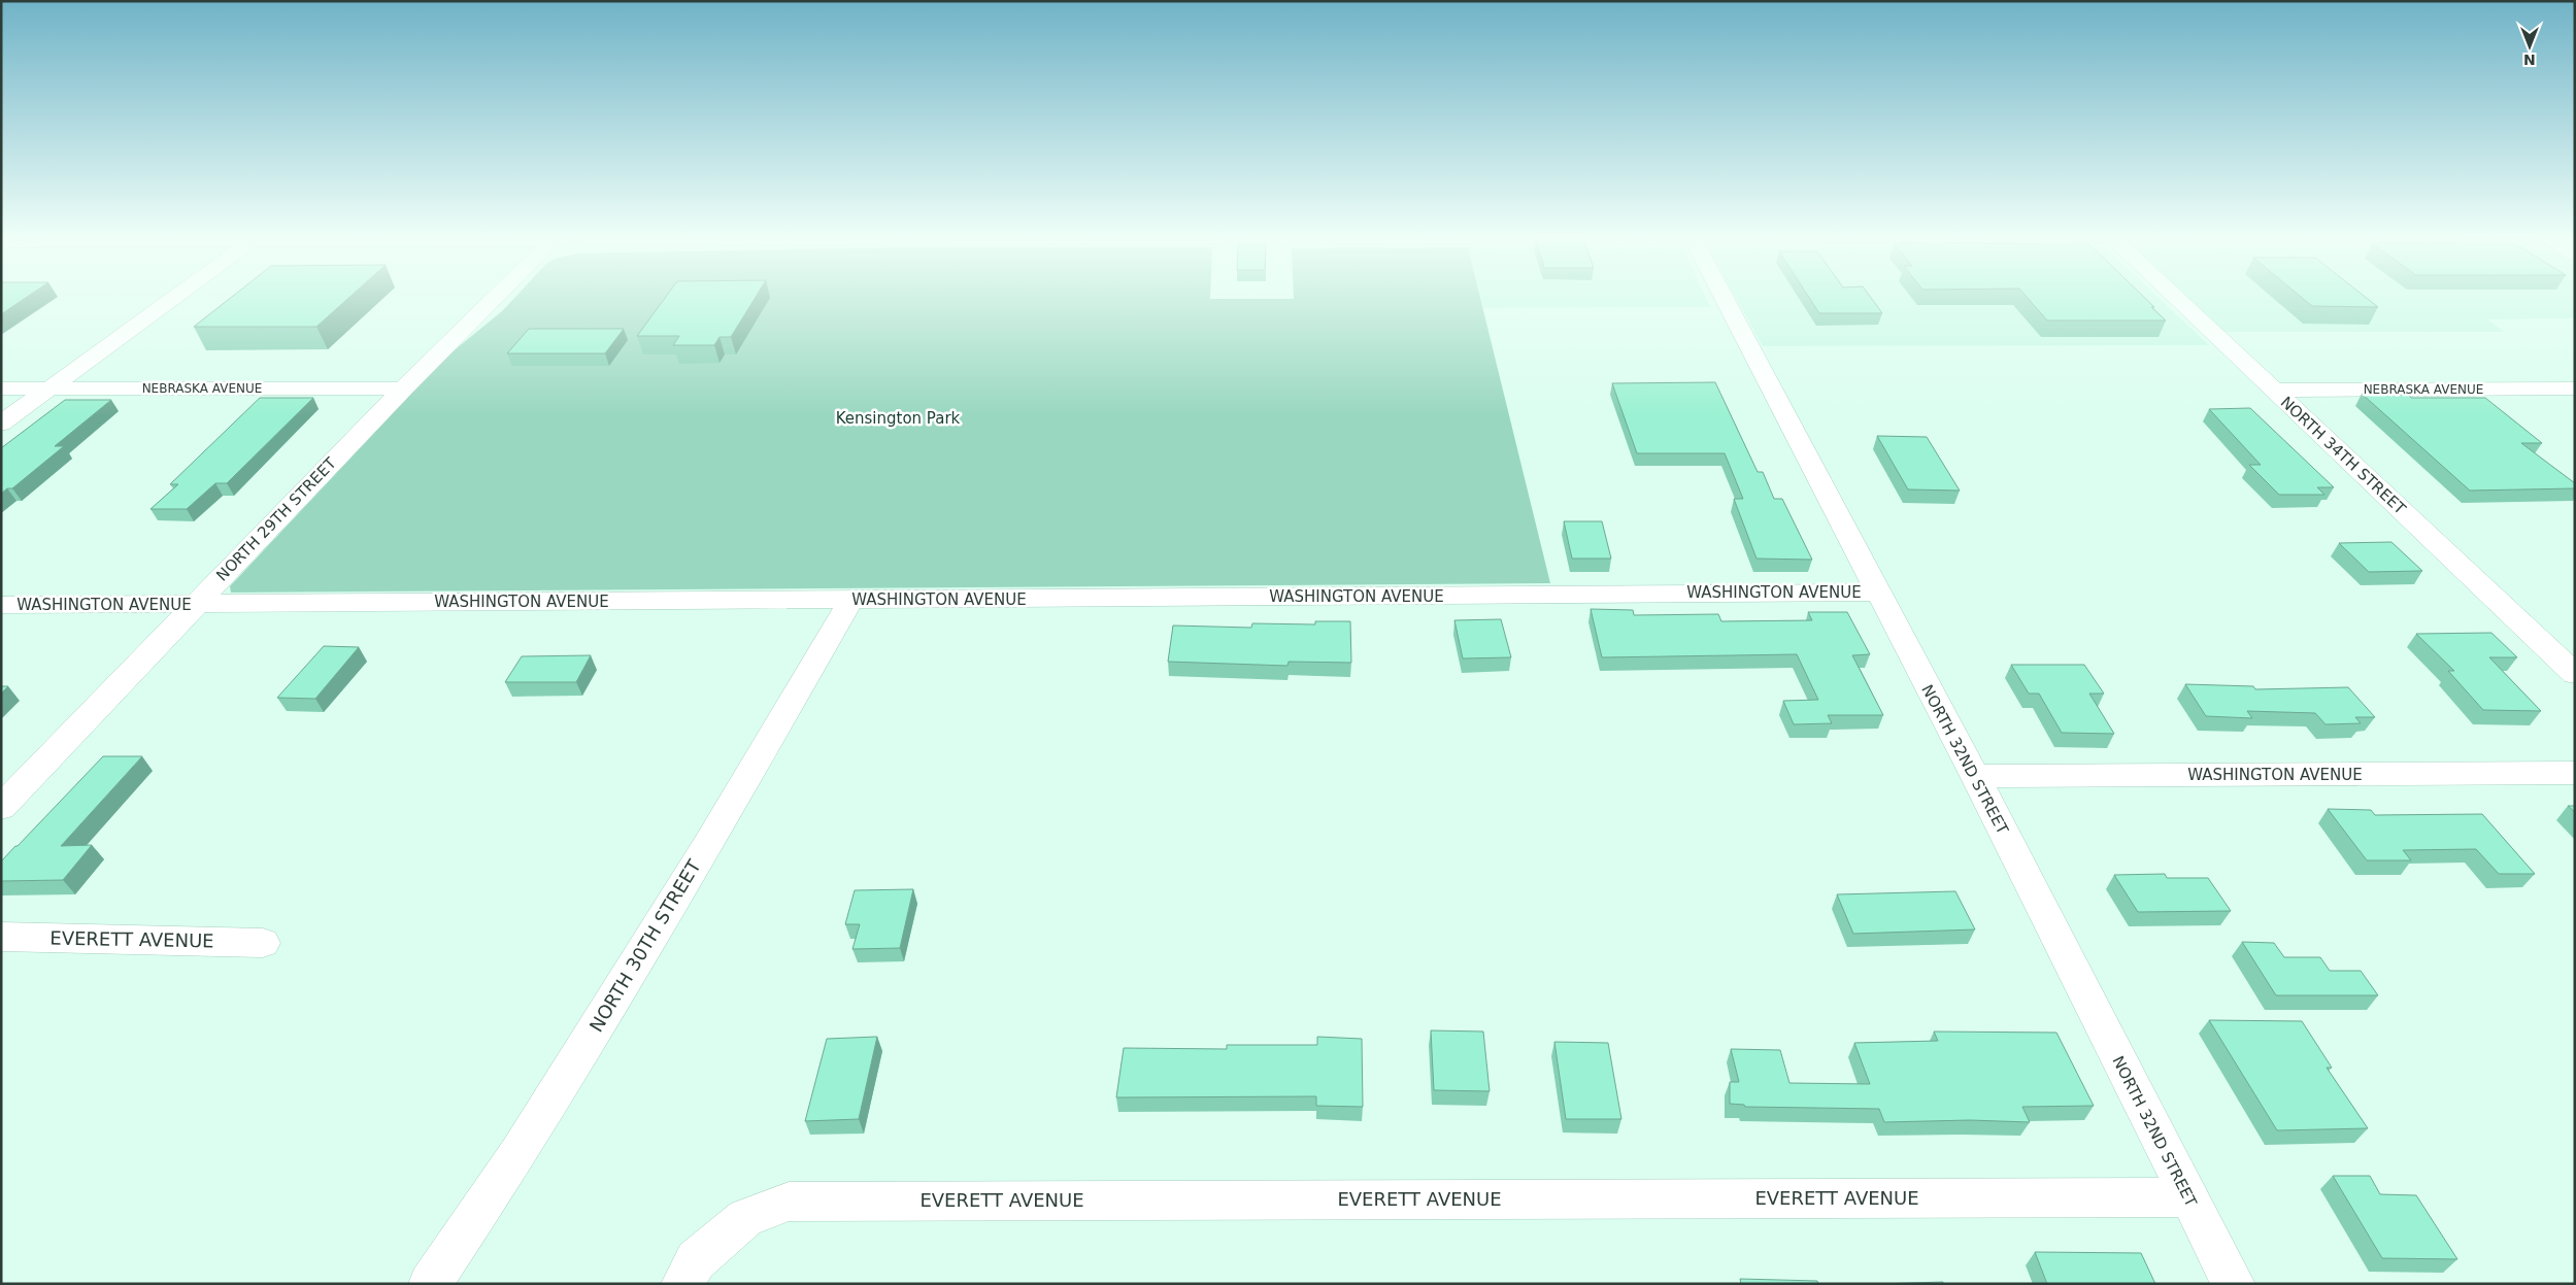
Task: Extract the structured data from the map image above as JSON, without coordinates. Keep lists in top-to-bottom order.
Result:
{
  "streets": {
    "street": [
      "NEBRASKA AVENUE",
      "NORTH 34TH STREET",
      "NORTH 29TH STREET",
      "WASHINGTON AVENUE",
      "NORTH 32ND STREET",
      "EVERETT AVENUE",
      "NORTH 30TH STREET"
    ]
  },
  "crossings": [
    ["NEBRASKA AVENUE", "NORTH 34TH STREET"],
    ["NEBRASKA AVENUE", "NORTH 29TH STREET"],
    ["NORTH 29TH STREET", "WASHINGTON AVENUE"],
    ["WASHINGTON AVENUE", "NORTH 32ND STREET"],
    ["WASHINGTON AVENUE", "NORTH 30TH STREET"],
    ["NORTH 32ND STREET", "EVERETT AVENUE"]
  ],
  "parks": ["Kensington Park"],
  "north": "bottom"
}
